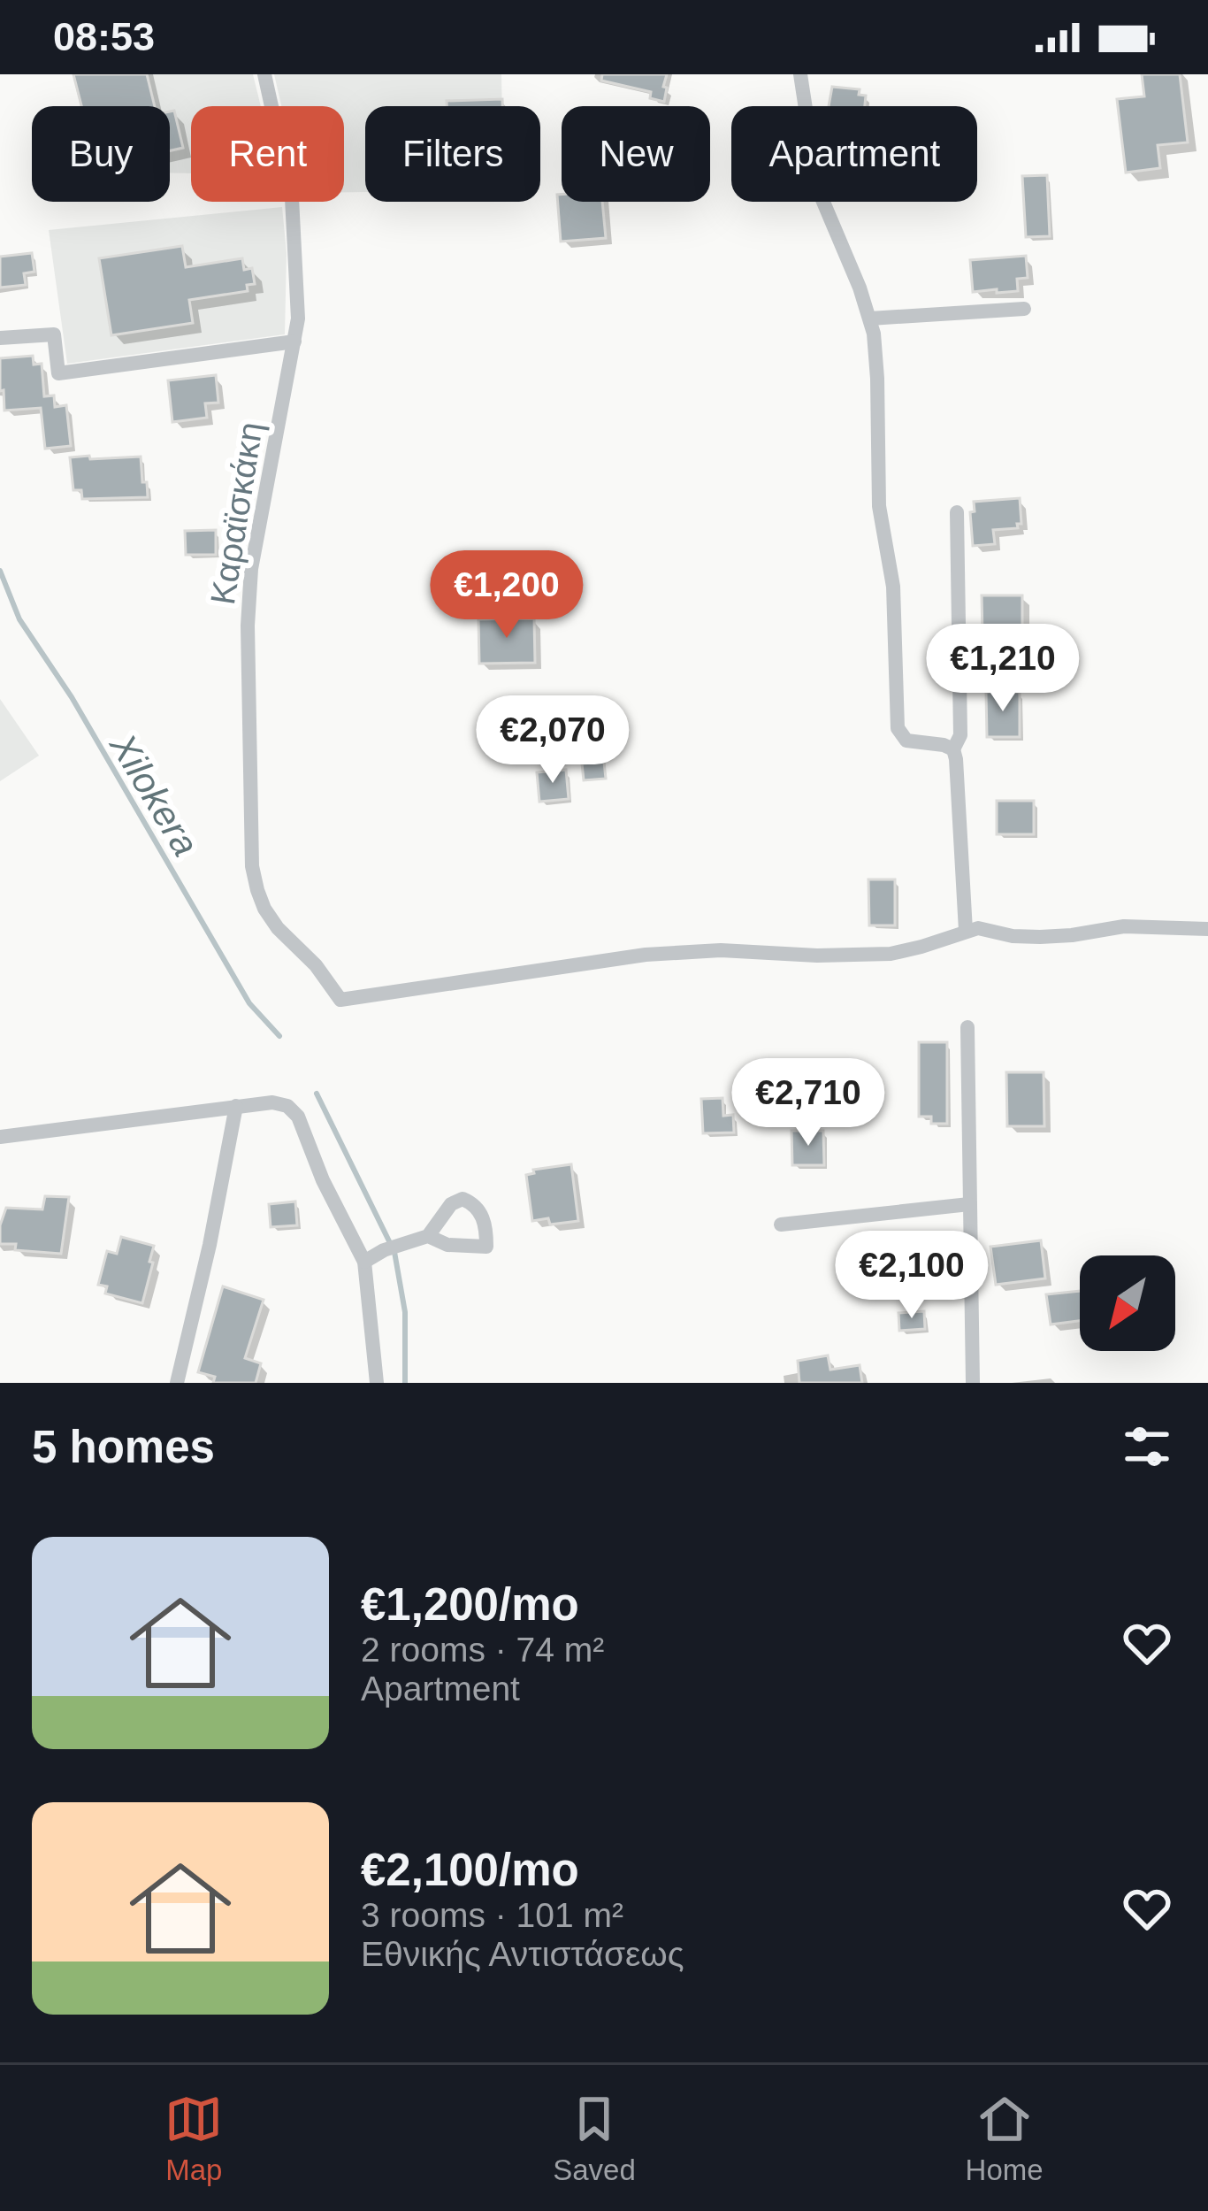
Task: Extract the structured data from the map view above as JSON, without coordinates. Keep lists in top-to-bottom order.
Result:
{
  "streets": {
    "street": ["Καραϊσκάκη"]
  },
  "water": ["Xilokera"],
  "north": "bottom left",
  "page": {
    "status": "08:53",
    "chip": [
      "Buy",
      "Rent",
      "Filters",
      "New",
      "Apartment"
    ],
    "price": [
      "€1,200",
      "€1,210",
      "€2,070",
      "€2,710",
      "€2,100"
    ],
    "heading": "5 homes",
    "list": [
      {
        "name": "€1,200/mo",
        "note": "2 rooms · 74 m² · Apartment"
      },
      {
        "name": "€2,100/mo",
        "note": "3 rooms · 101 m² · Εθνικής Αντιστάσεως"
      }
    ],
    "tabs": ["Map", "Saved", "Home"]
  }
}
